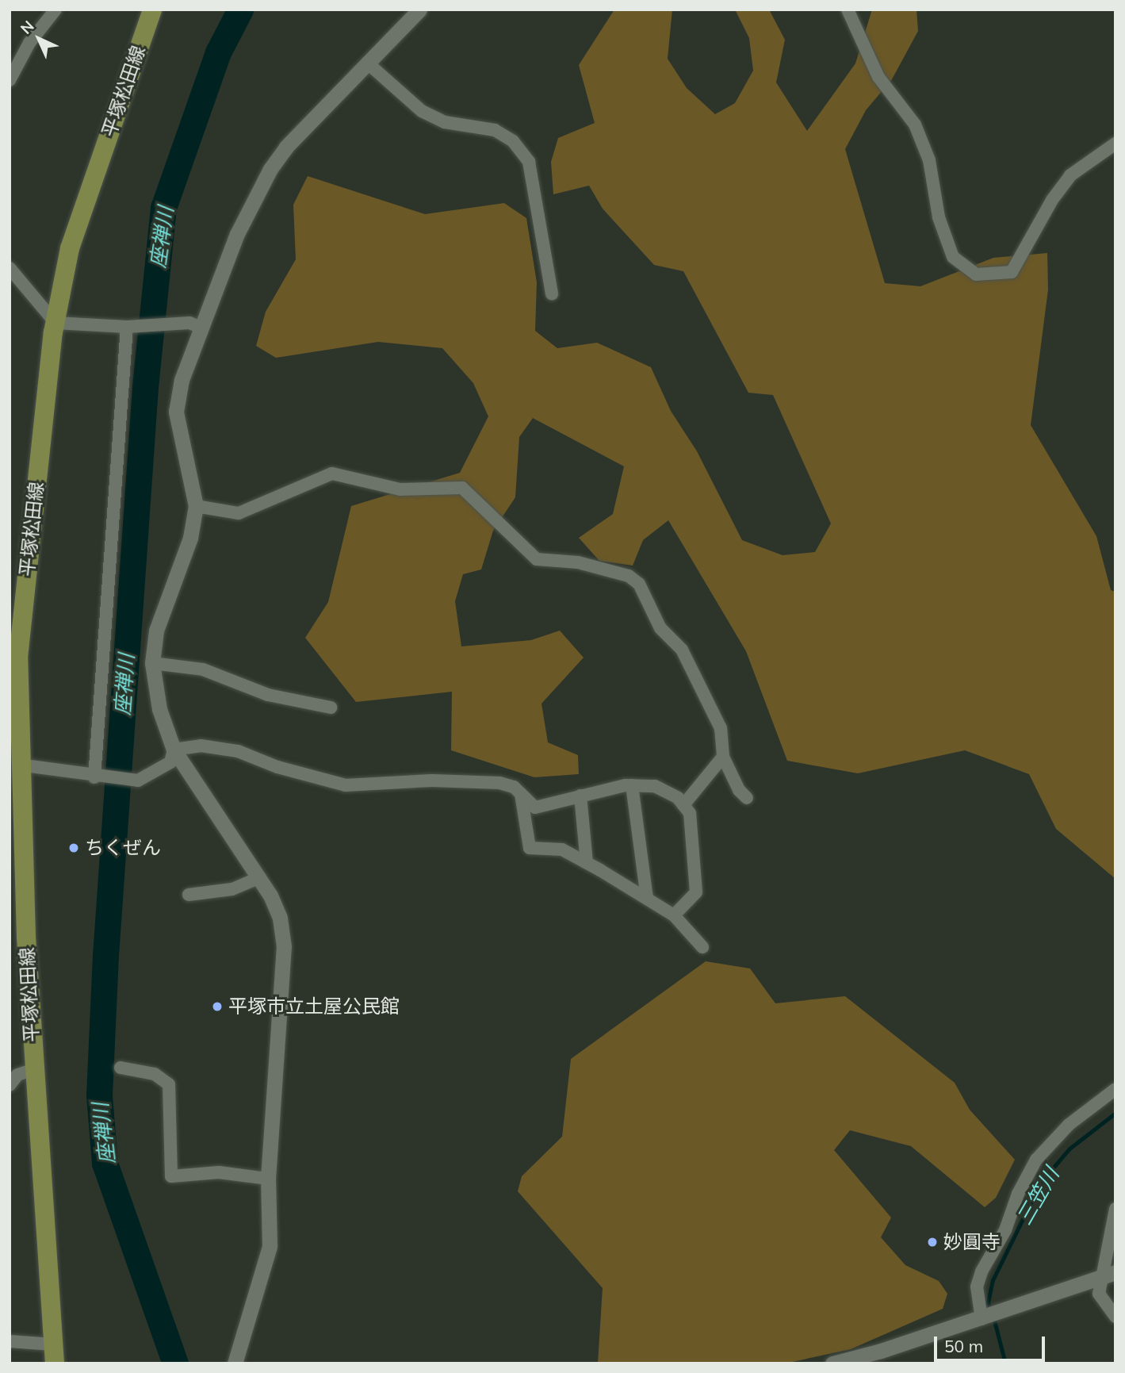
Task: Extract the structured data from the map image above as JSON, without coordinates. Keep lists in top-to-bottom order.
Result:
{
  "streets": {
    "main road": ["平塚松田線"]
  },
  "water": ["座禅川", "三笠川"],
  "places": ["ちくぜん", "平塚市立土屋公民館", "妙圓寺"],
  "scale_bar": "50 m",
  "north": "top left"
}
